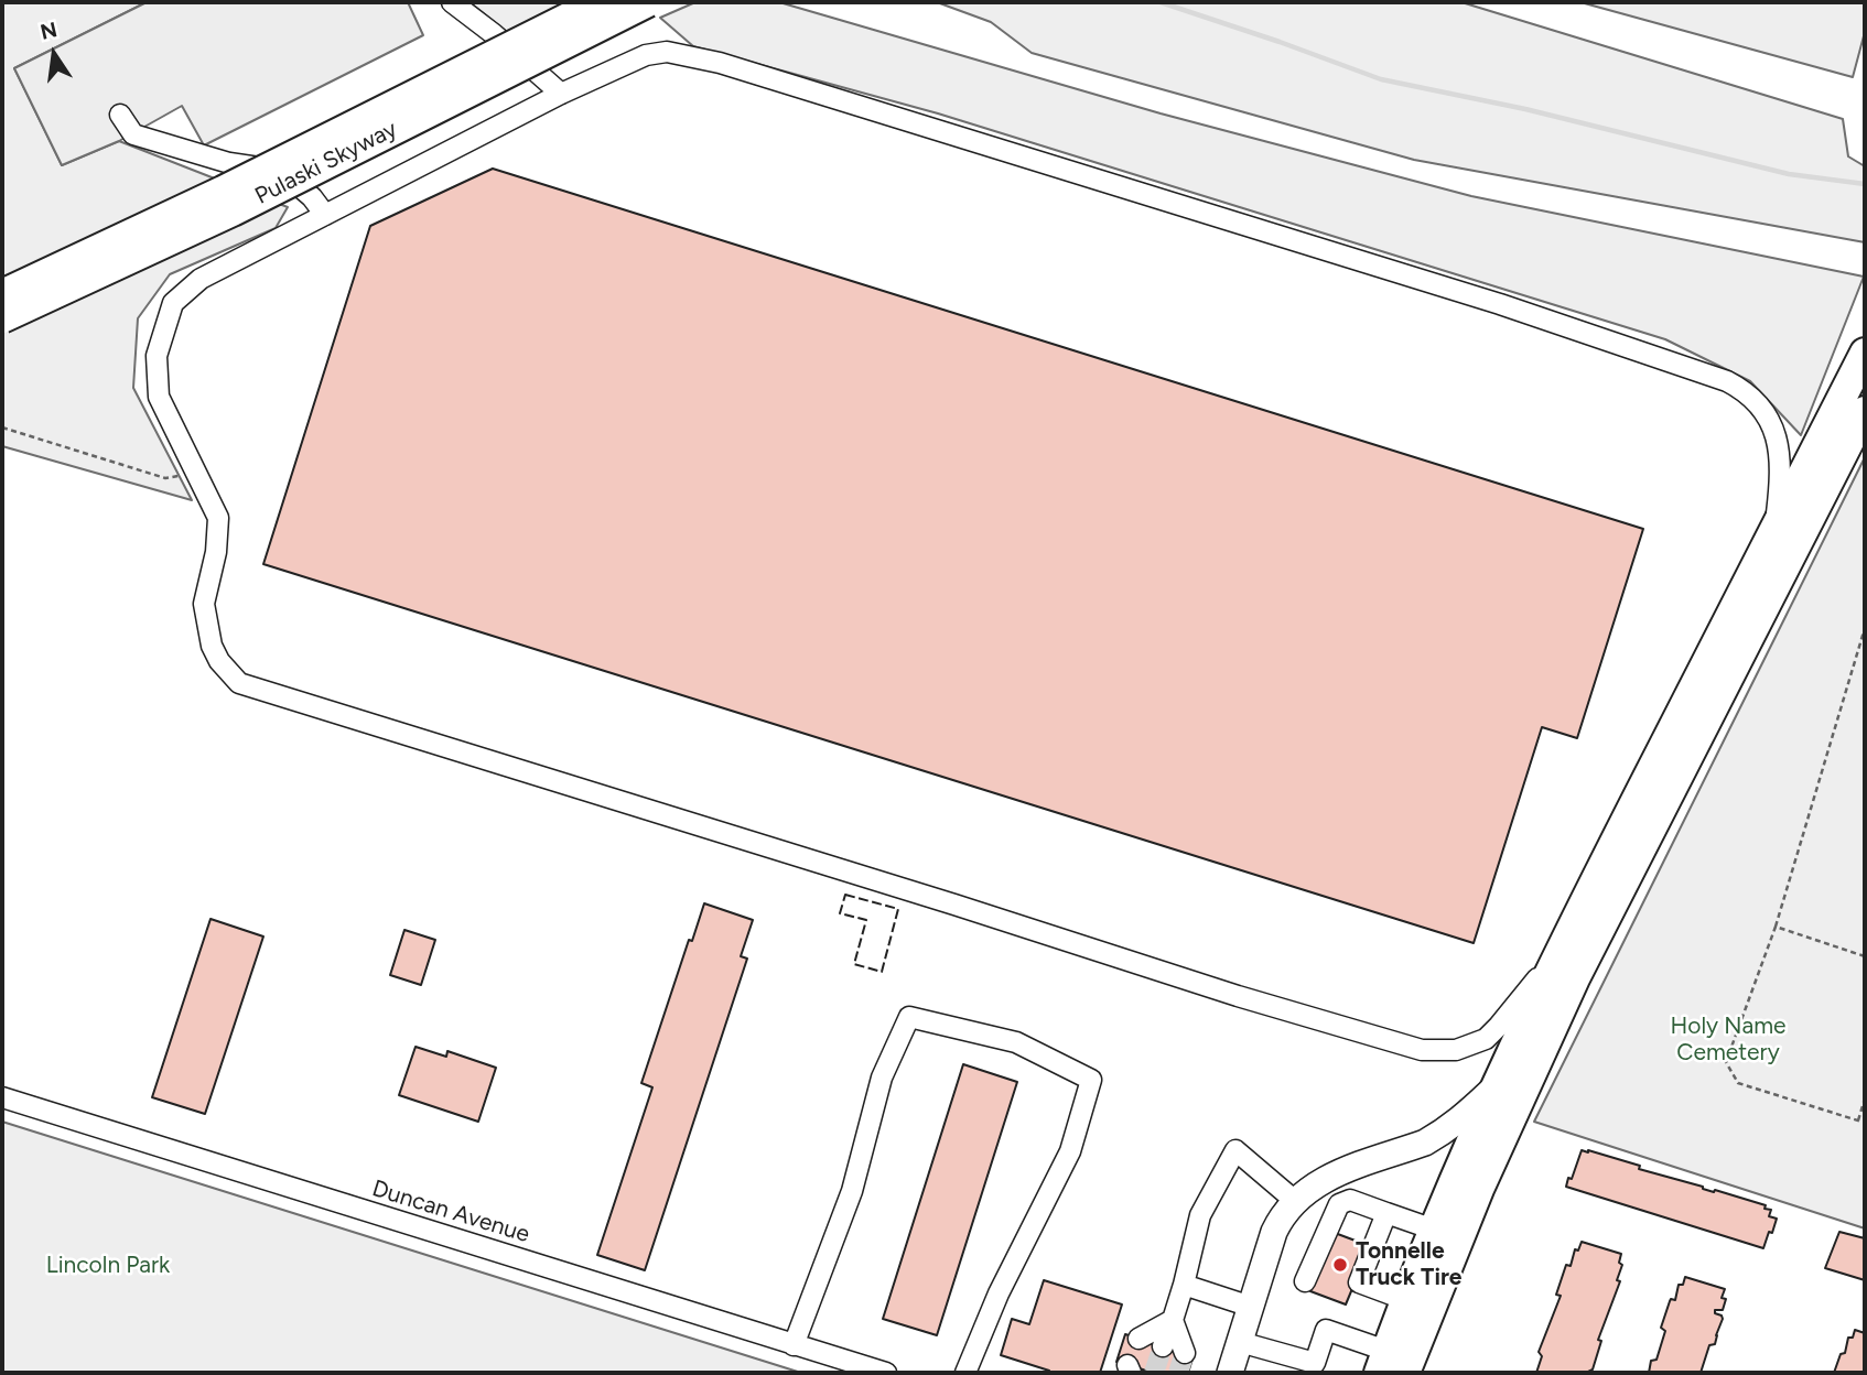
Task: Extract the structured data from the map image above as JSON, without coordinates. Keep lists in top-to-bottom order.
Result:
{
  "streets": {
    "highway": ["Pulaski Skyway"],
    "street": ["Duncan Avenue"]
  },
  "parks": ["Holy Name Cemetery", "Lincoln Park"],
  "places": ["Tonnelle Truck Tire"],
  "north": "top"
}
